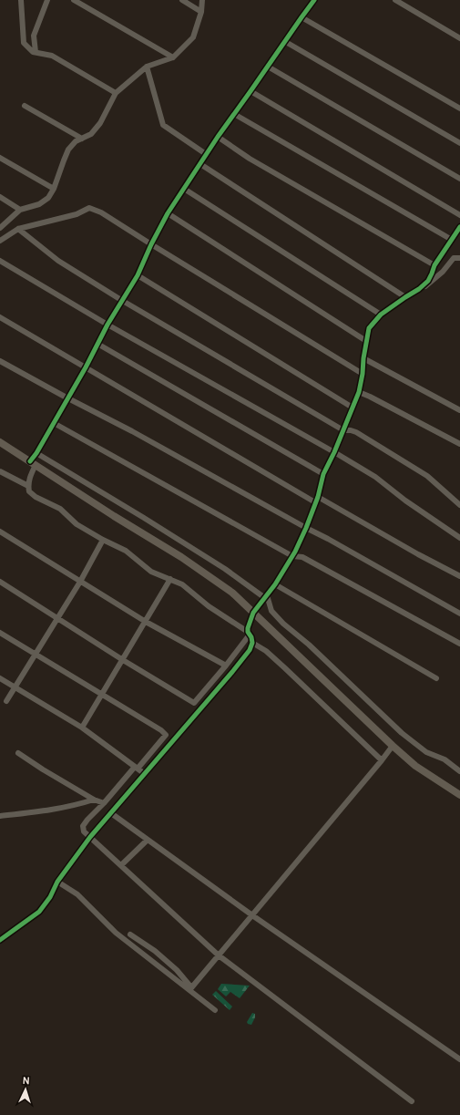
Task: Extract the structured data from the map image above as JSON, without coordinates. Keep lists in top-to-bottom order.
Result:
{
  "north": "top"
}
